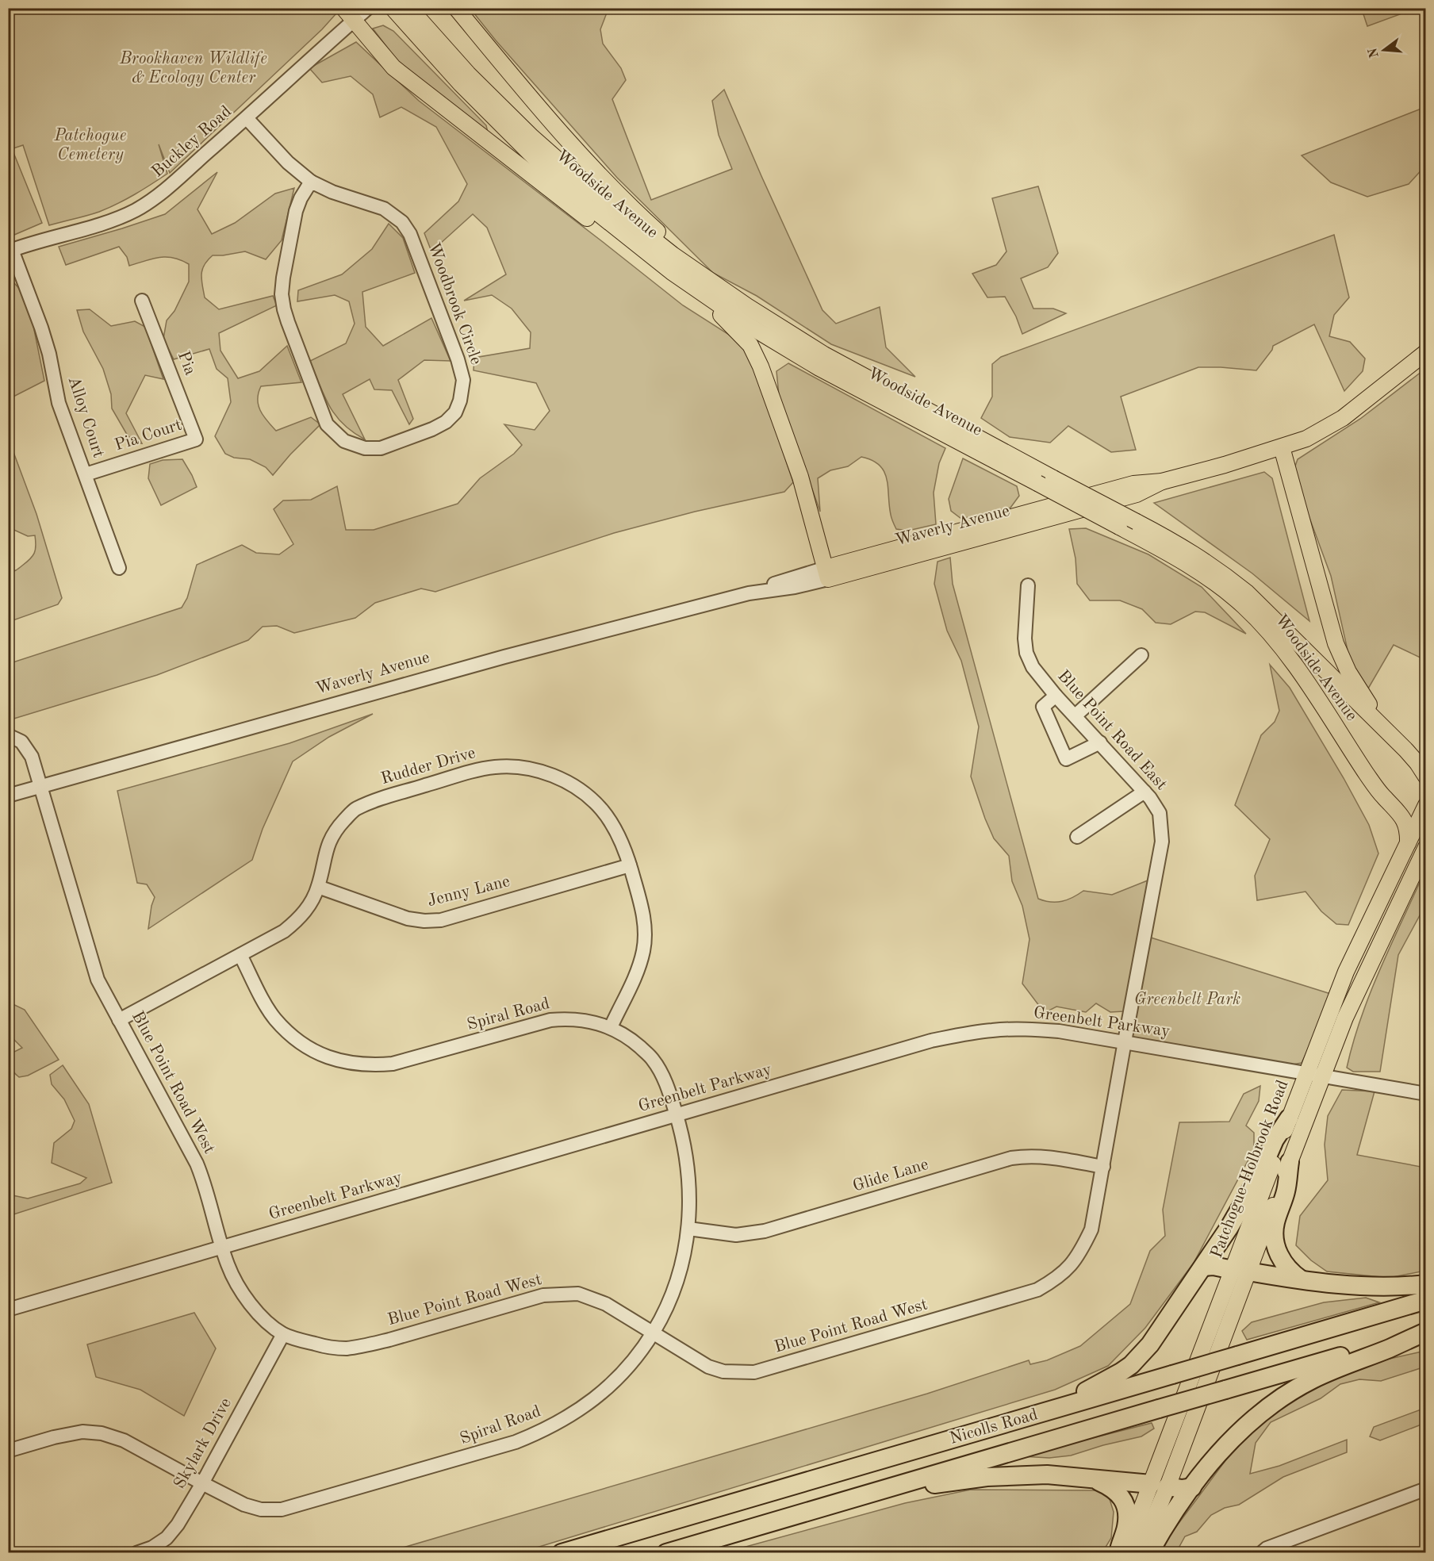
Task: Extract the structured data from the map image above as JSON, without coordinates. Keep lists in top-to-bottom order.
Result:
{
  "streets": {
    "highway": ["Nicolls Road"],
    "main road": ["Woodside Avenue", "Waverly Avenue", "Patchogue-Holbrook Road"],
    "street": [
      "Buckley Road",
      "Woodbrook Circle",
      "Pia",
      "Alloy Court",
      "Pia Court",
      "Blue Point Road East",
      "Rudder Drive",
      "Jenny Lane",
      "Spiral Road",
      "Greenbelt Parkway",
      "Blue Point Road West",
      "Glide Lane",
      "Skylark Drive"
    ]
  },
  "crossings": [
    ["Buckley Road", "Woodbrook Circle"],
    ["Buckley Road", "Alloy Court"],
    ["Woodside Avenue", "Patchogue-Holbrook Road"],
    ["Pia", "Pia Court"],
    ["Alloy Court", "Pia Court"],
    ["Waverly Avenue", "Blue Point Road West"],
    ["Blue Point Road East", "Greenbelt Parkway"],
    ["Blue Point Road East", "Blue Point Road West"],
    ["Rudder Drive", "Jenny Lane"],
    ["Rudder Drive", "Spiral Road"],
    ["Rudder Drive", "Blue Point Road West"],
    ["Spiral Road", "Greenbelt Parkway"],
    ["Spiral Road", "Blue Point Road West"],
    ["Spiral Road", "Glide Lane"],
    ["Spiral Road", "Skylark Drive"],
    ["Greenbelt Parkway", "Blue Point Road West"],
    ["Greenbelt Parkway", "Patchogue-Holbrook Road"],
    ["Blue Point Road West", "Glide Lane"],
    ["Blue Point Road West", "Skylark Drive"]
  ],
  "parks": ["Brookhaven Wildlife & Ecology Center", "Patchogue Cemetery", "Greenbelt Park"],
  "north": "left"
}
